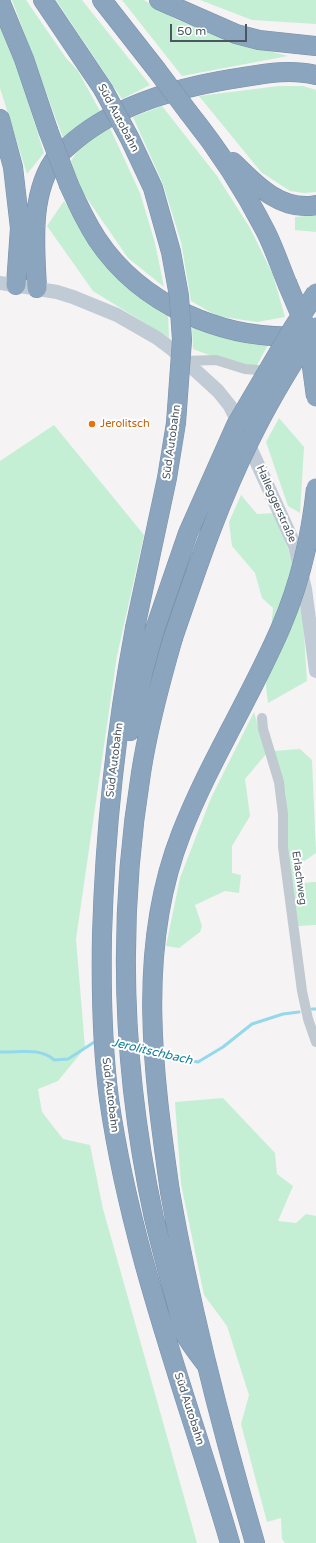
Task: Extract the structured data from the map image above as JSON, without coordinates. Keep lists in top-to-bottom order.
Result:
{
  "streets": {
    "highway": ["Süd Autobahn"],
    "main road": ["Halleggerstraße"],
    "street": ["Erlachweg"]
  },
  "water": ["Jerolitschbach"],
  "places": ["Jerolitsch"],
  "scale_bar": "50 m"
}
